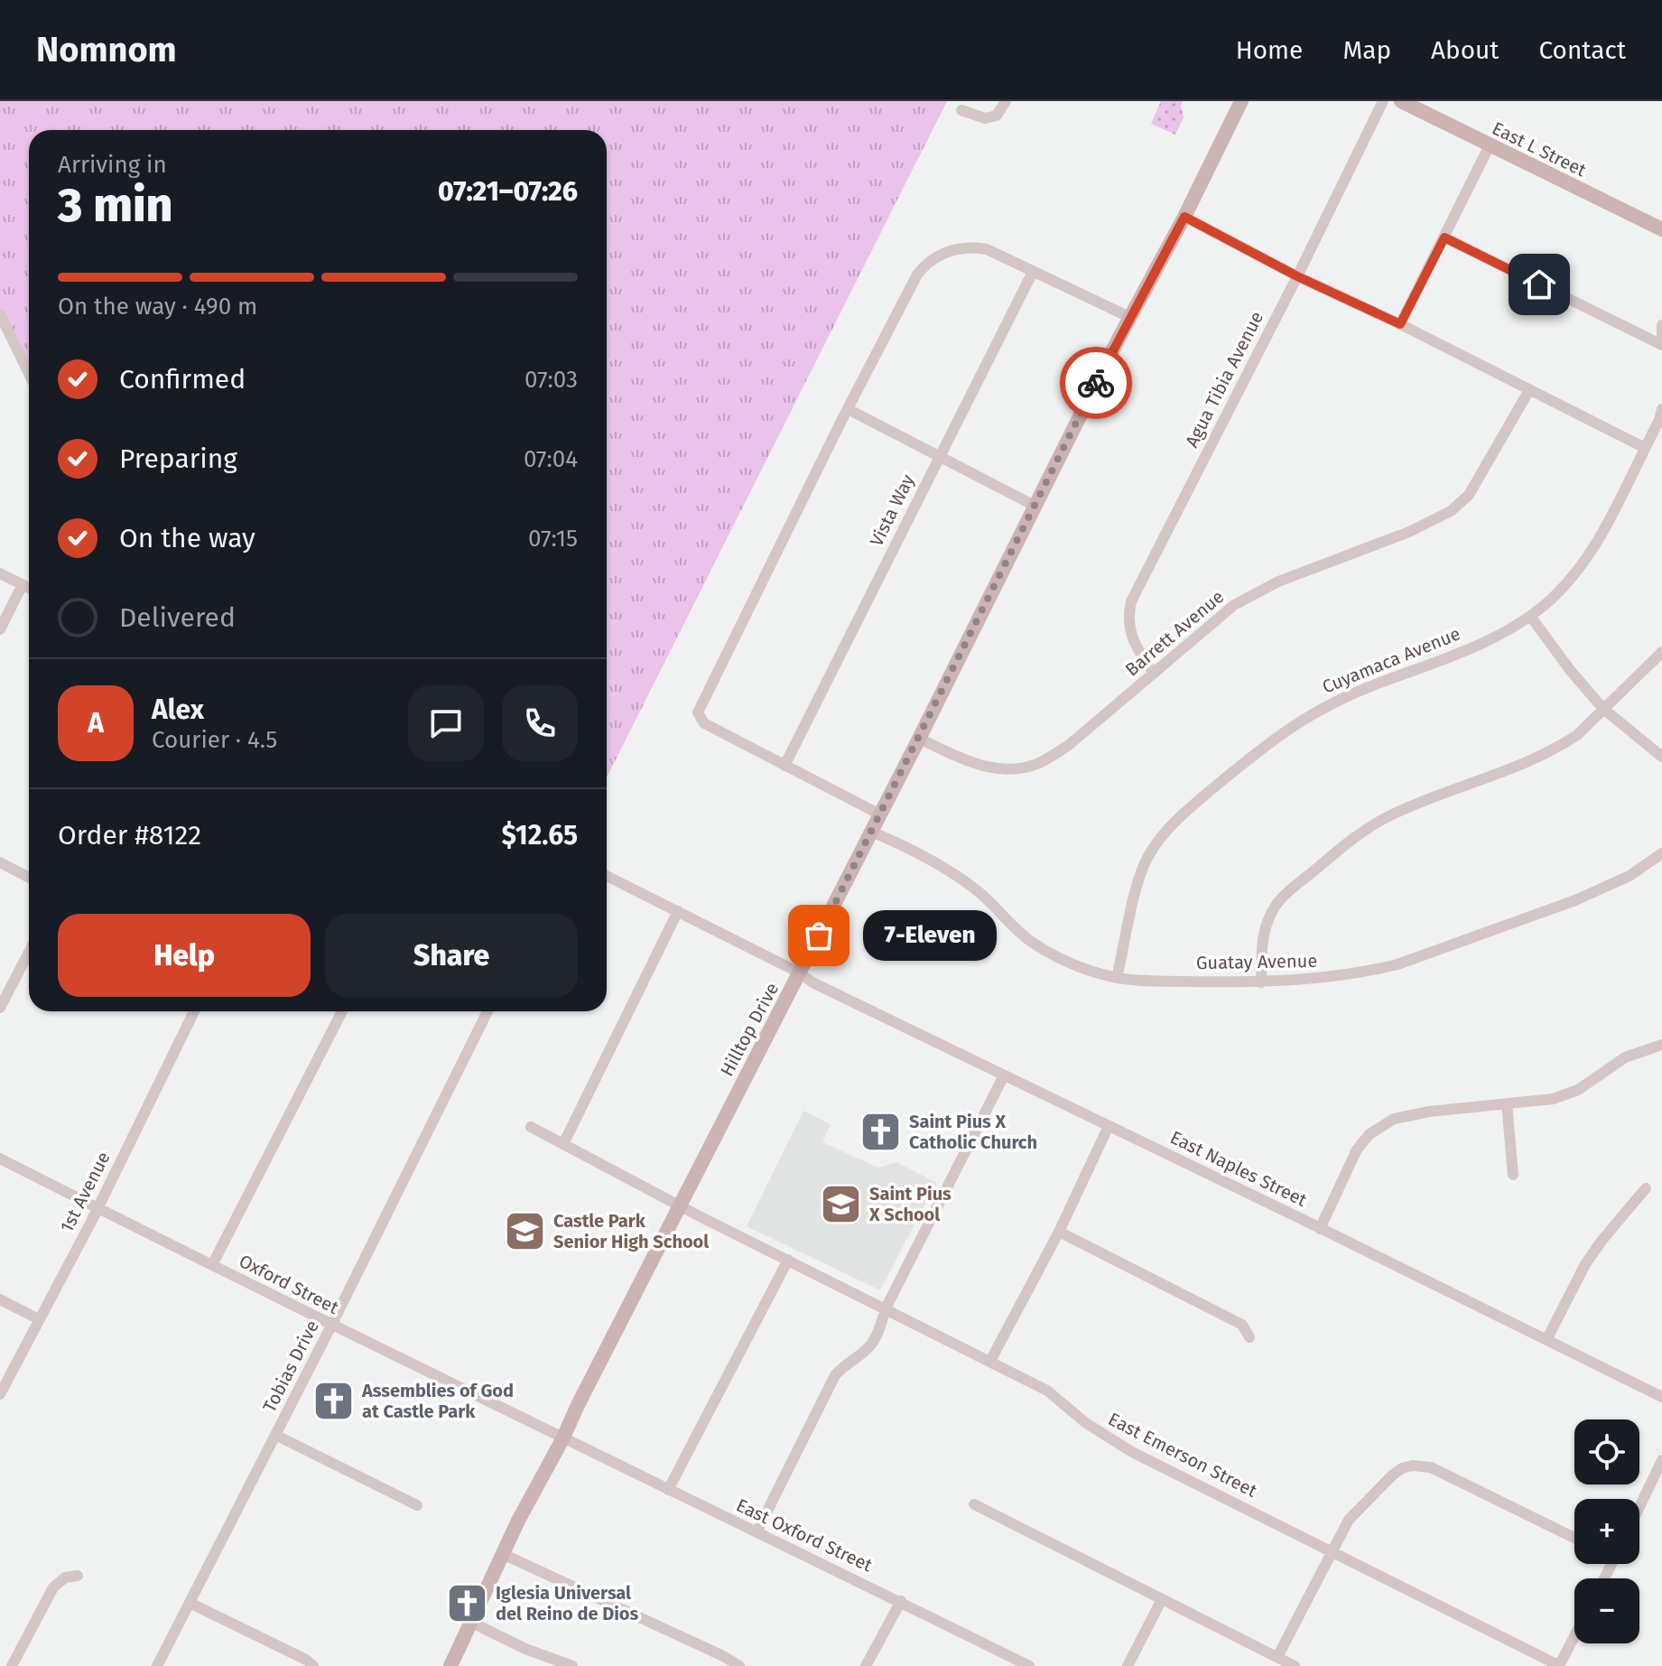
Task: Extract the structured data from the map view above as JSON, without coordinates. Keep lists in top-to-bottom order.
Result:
{
  "streets": {
    "main road": ["East L Street", "Hilltop Drive"],
    "street": [
      "Agua Tibia Avenue",
      "Vista Way",
      "Barrett Avenue",
      "Cuyamaca Avenue",
      "Guatay Avenue",
      "East Naples Street",
      "1st Avenue",
      "Oxford Street",
      "Tobias Drive",
      "East Emerson Street",
      "East Oxford Street"
    ]
  },
  "crossings": [
    ["Agua Tibia Avenue", "Barrett Avenue"],
    ["Barrett Avenue", "Hilltop Drive"],
    ["Cuyamaca Avenue", "Guatay Avenue"],
    ["Guatay Avenue", "Hilltop Drive"],
    ["Hilltop Drive", "East Naples Street"],
    ["Hilltop Drive", "Oxford Street"],
    ["Hilltop Drive", "East Emerson Street"],
    ["Hilltop Drive", "East Oxford Street"],
    ["1st Avenue", "Oxford Street"],
    ["Oxford Street", "Tobias Drive"],
    ["Oxford Street", "East Oxford Street"]
  ],
  "places": {
    "other": ["7-Eleven"],
    "church": ["Saint Pius X Catholic Church", "Assemblies of God at Castle Park", "Iglesia Universal del Reino de Dios"],
    "school or university": ["Saint Pius X School", "Castle Park Senior High School"]
  },
  "page": {
    "header": "Nomnom",
    "nav": [
      "Home",
      "Map",
      "About",
      "Contact"
    ],
    "heading": ["3 min", "Arriving in", "07:21–07:26"],
    "panel": [
      "Alex",
      "Courier · 4.5",
      "Order #8122",
      "$12.65"
    ],
    "bar": "On the way · 490 m",
    "list": [
      ["Confirmed", "07:03"],
      ["Preparing", "07:04"],
      ["On the way", "07:15"],
      "Delivered"
    ],
    "round": "A",
    "buttons": ["Help", "Share"],
    "bubble": "7-Eleven",
    "map_buttons": ["+", "−"]
  }
}
